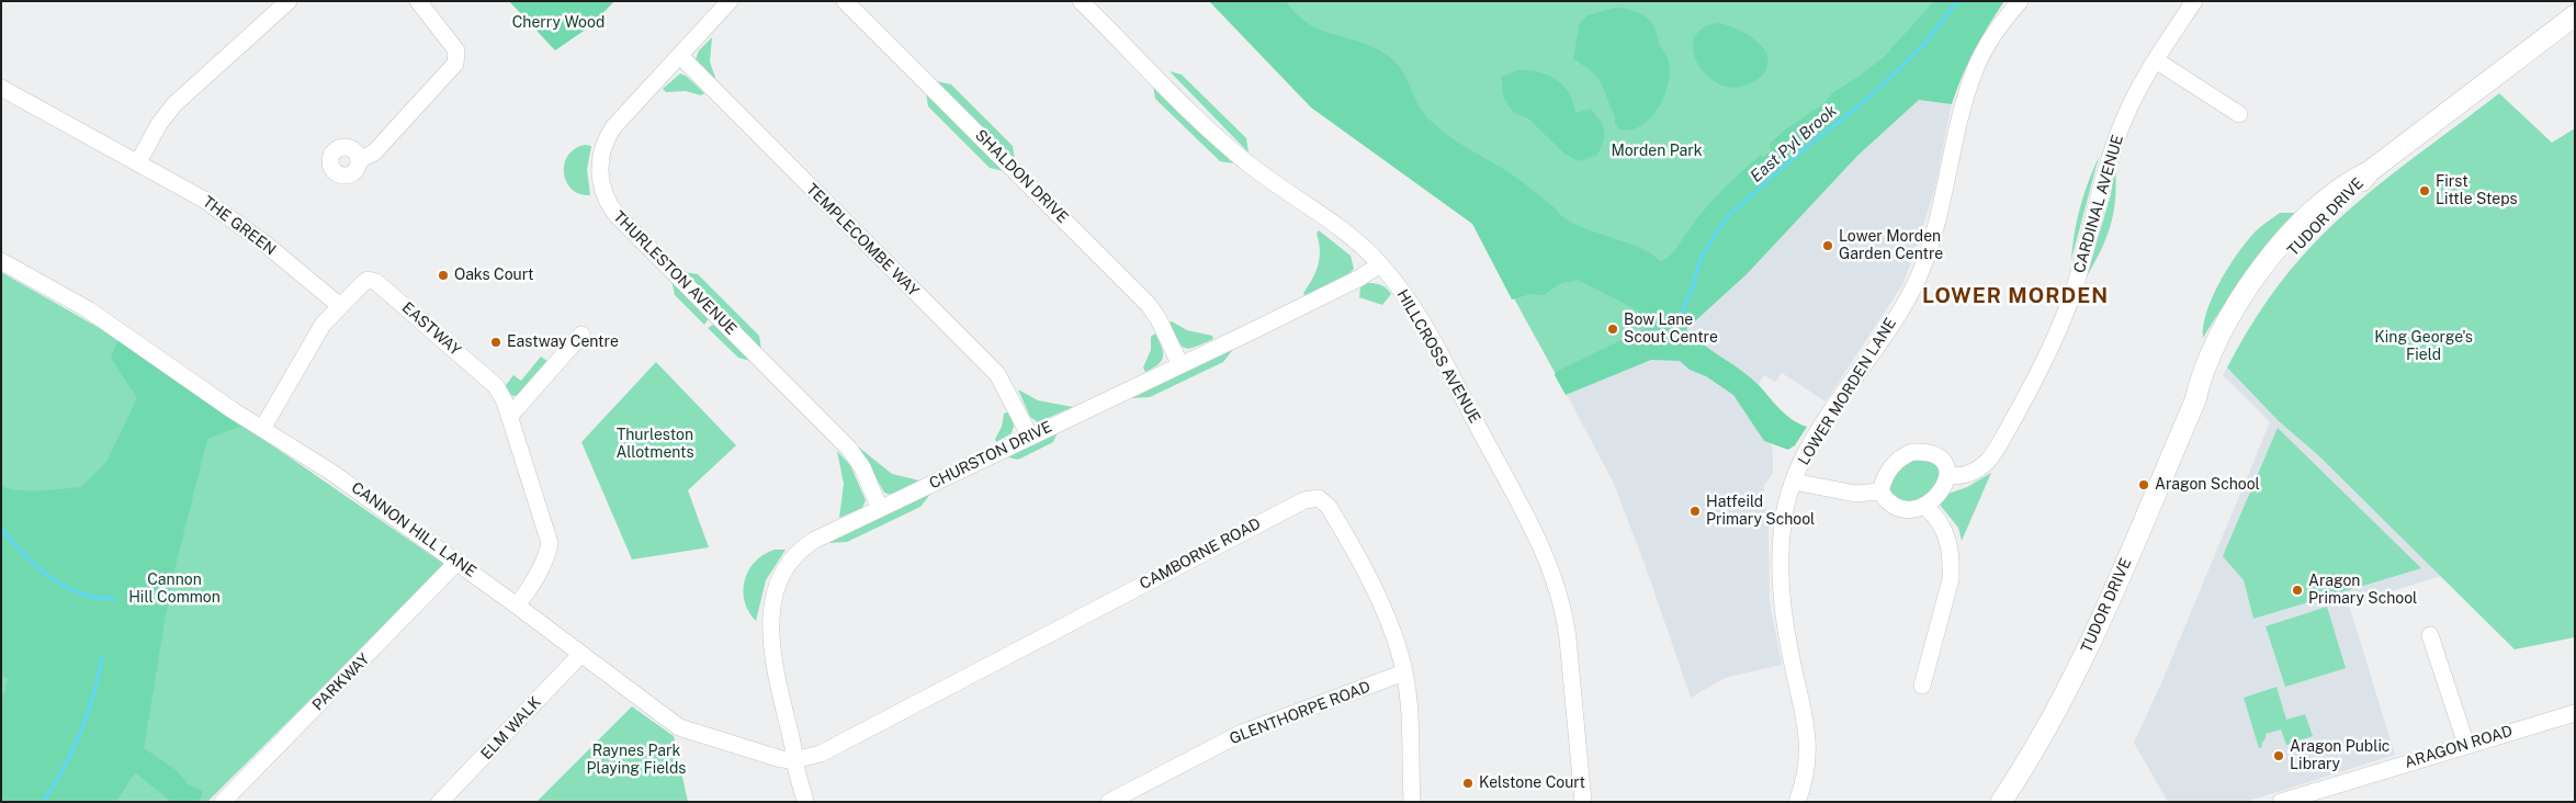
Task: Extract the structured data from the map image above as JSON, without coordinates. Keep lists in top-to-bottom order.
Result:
{
  "streets": {
    "main road": ["TUDOR DRIVE"],
    "street": [
      "SHALDON DRIVE",
      "CARDINAL AVENUE",
      "THE GREEN",
      "TEMPLECOMBE WAY",
      "THURLESTON AVENUE",
      "EASTWAY",
      "HILLCROSS AVENUE",
      "LOWER MORDEN LANE",
      "CHURSTON DRIVE",
      "CANNON HILL LANE",
      "CAMBORNE ROAD",
      "PARKWAY",
      "GLENTHORPE ROAD",
      "ELM WALK",
      "ARAGON ROAD"
    ]
  },
  "crossings": [
    ["SHALDON DRIVE", "CHURSTON DRIVE"],
    ["THE GREEN", "EASTWAY"],
    ["TEMPLECOMBE WAY", "THURLESTON AVENUE"],
    ["TEMPLECOMBE WAY", "CHURSTON DRIVE"],
    ["THURLESTON AVENUE", "CHURSTON DRIVE"],
    ["EASTWAY", "CANNON HILL LANE"],
    ["HILLCROSS AVENUE", "CHURSTON DRIVE"],
    ["CHURSTON DRIVE", "CANNON HILL LANE"],
    ["CHURSTON DRIVE", "CAMBORNE ROAD"],
    ["CANNON HILL LANE", "CAMBORNE ROAD"],
    ["CANNON HILL LANE", "PARKWAY"],
    ["CANNON HILL LANE", "ELM WALK"],
    ["CAMBORNE ROAD", "GLENTHORPE ROAD"]
  ],
  "districts": ["LOWER MORDEN"],
  "water": ["East Pyl Brook"],
  "parks": [
    "Cherry Wood",
    "Morden Park",
    "King George's Field",
    "Thurleston Allotments",
    "Cannon Hill Common",
    "Raynes Park Playing Fields"
  ],
  "places": [
    "First Little Steps",
    "Lower Morden Garden Centre",
    "Oaks Court",
    "Bow Lane Scout Centre",
    "Eastway Centre",
    "Aragon School",
    "Hatfeild Primary School",
    "Aragon Primary School",
    "Aragon Public Library",
    "Kelstone Court"
  ]
}
